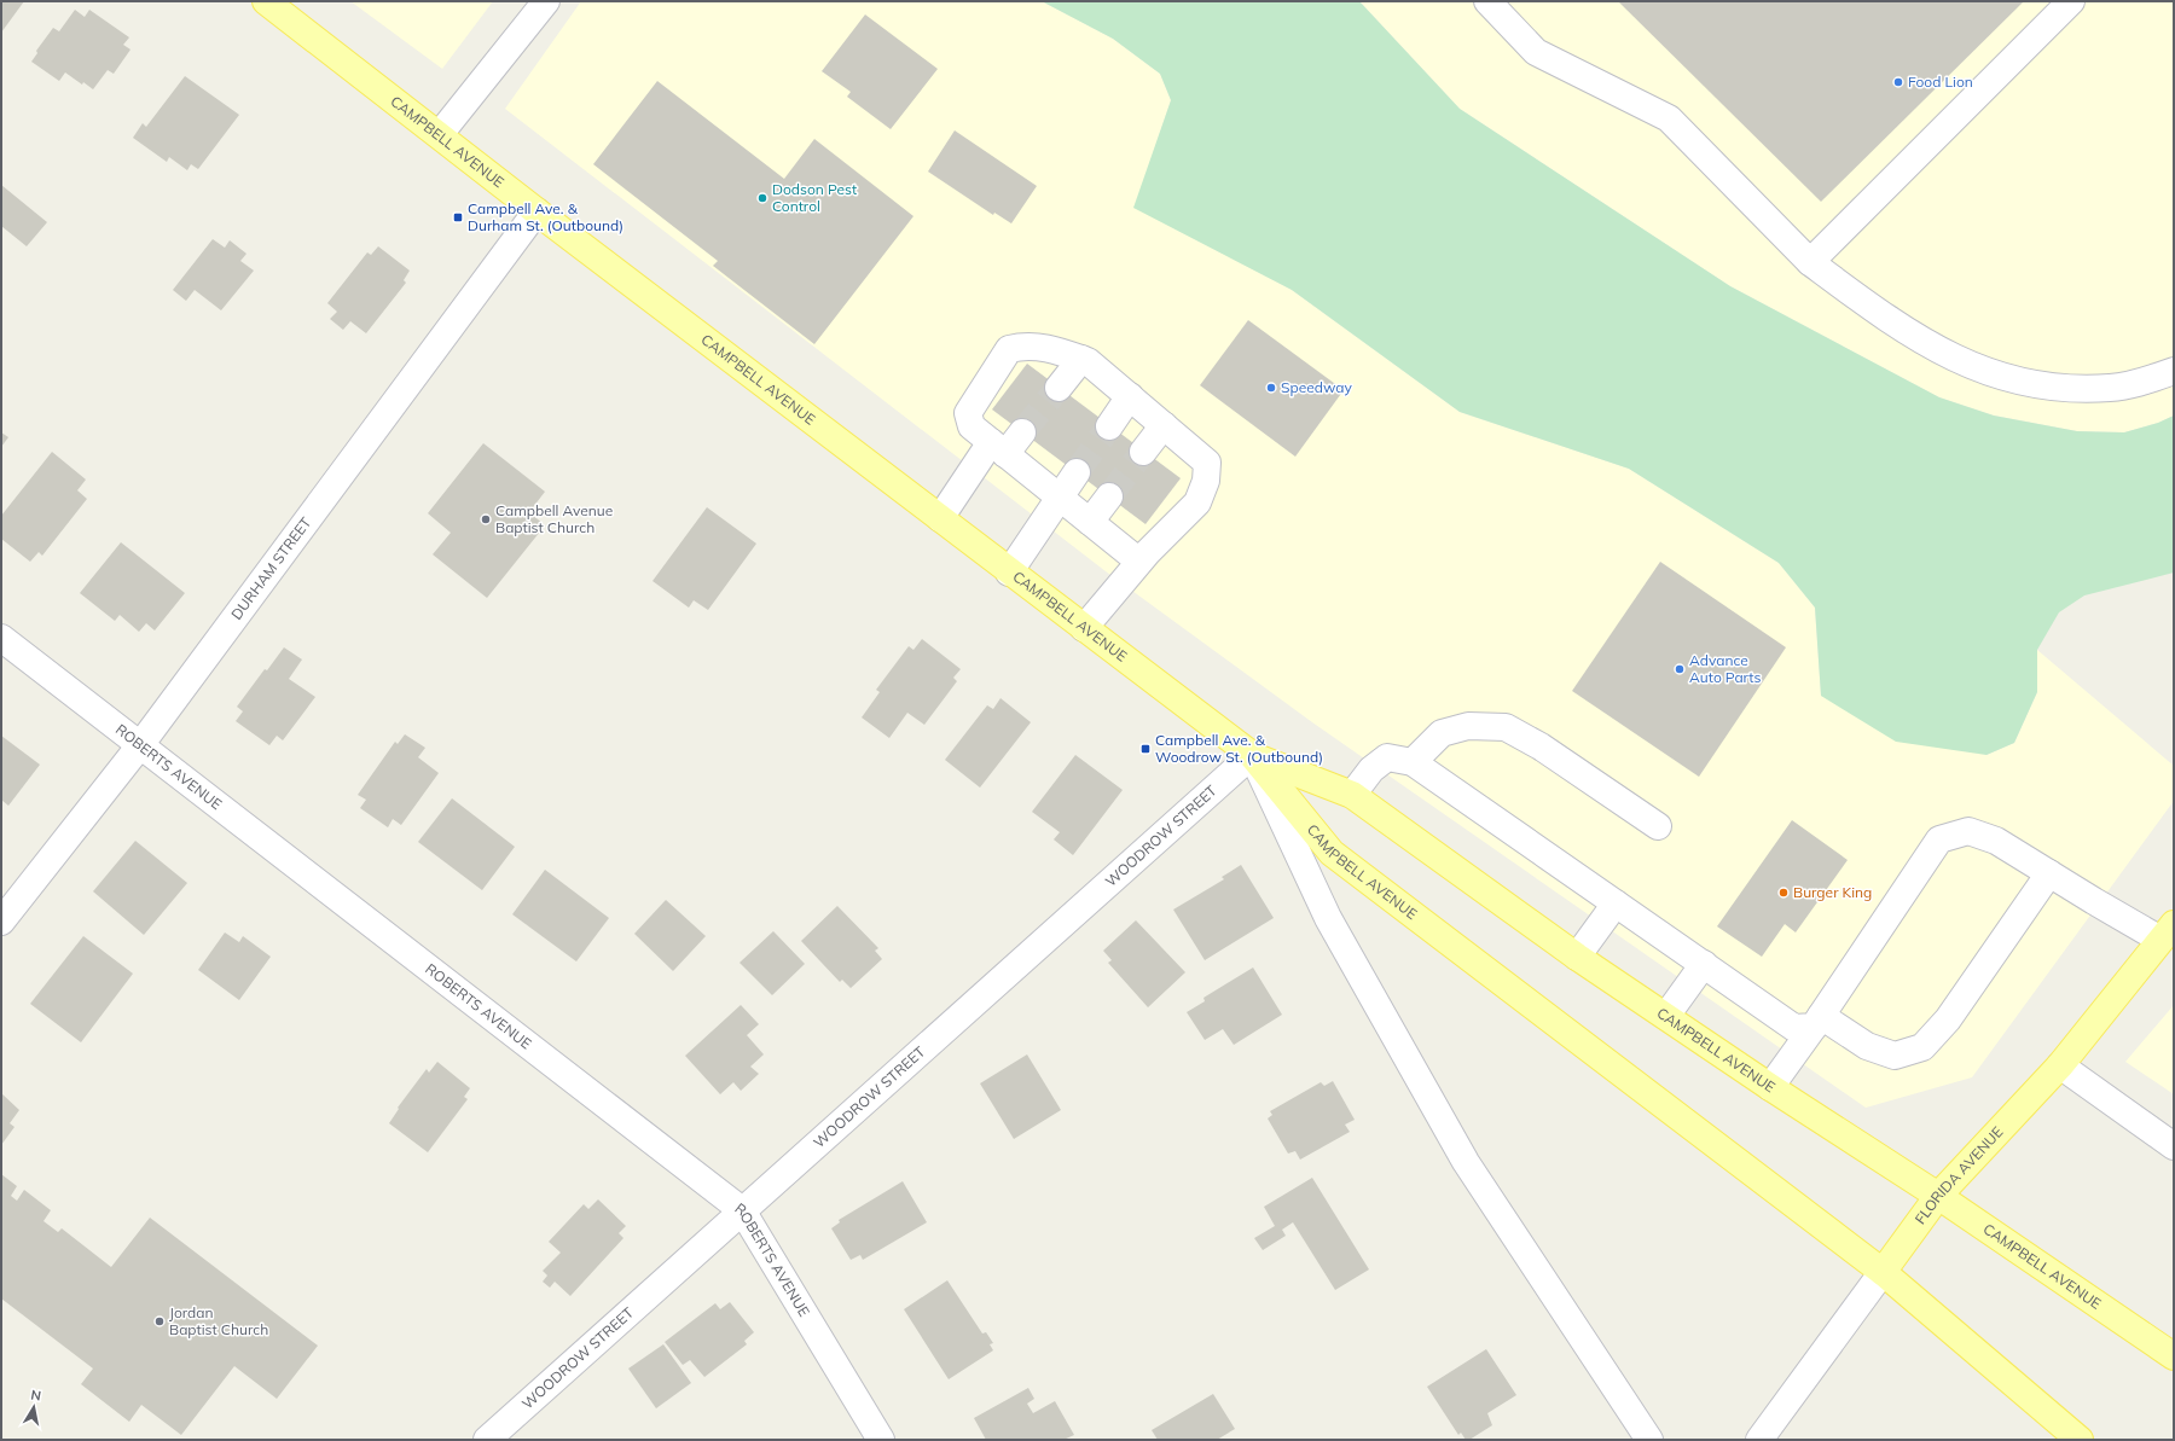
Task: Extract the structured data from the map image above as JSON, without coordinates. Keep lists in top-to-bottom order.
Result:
{
  "streets": {
    "main road": ["CAMPBELL AVENUE", "FLORIDA AVENUE"],
    "street": ["DURHAM STREET", "ROBERTS AVENUE", "WOODROW STREET"]
  },
  "crossings": [
    ["CAMPBELL AVENUE", "DURHAM STREET"],
    ["CAMPBELL AVENUE", "WOODROW STREET"],
    ["CAMPBELL AVENUE", "FLORIDA AVENUE"],
    ["DURHAM STREET", "ROBERTS AVENUE"],
    ["ROBERTS AVENUE", "WOODROW STREET"]
  ],
  "places": {
    "other": [
      "Food Lion",
      "Dodson Pest Control",
      "Speedway",
      "Campbell Avenue Baptist Church",
      "Advance Auto Parts",
      "Burger King",
      "Jordan Baptist Church"
    ],
    "transit": ["Campbell Ave. & Durham St. (Outbound)", "Campbell Ave. & Woodrow St. (Outbound)"]
  },
  "north": "top"
}
